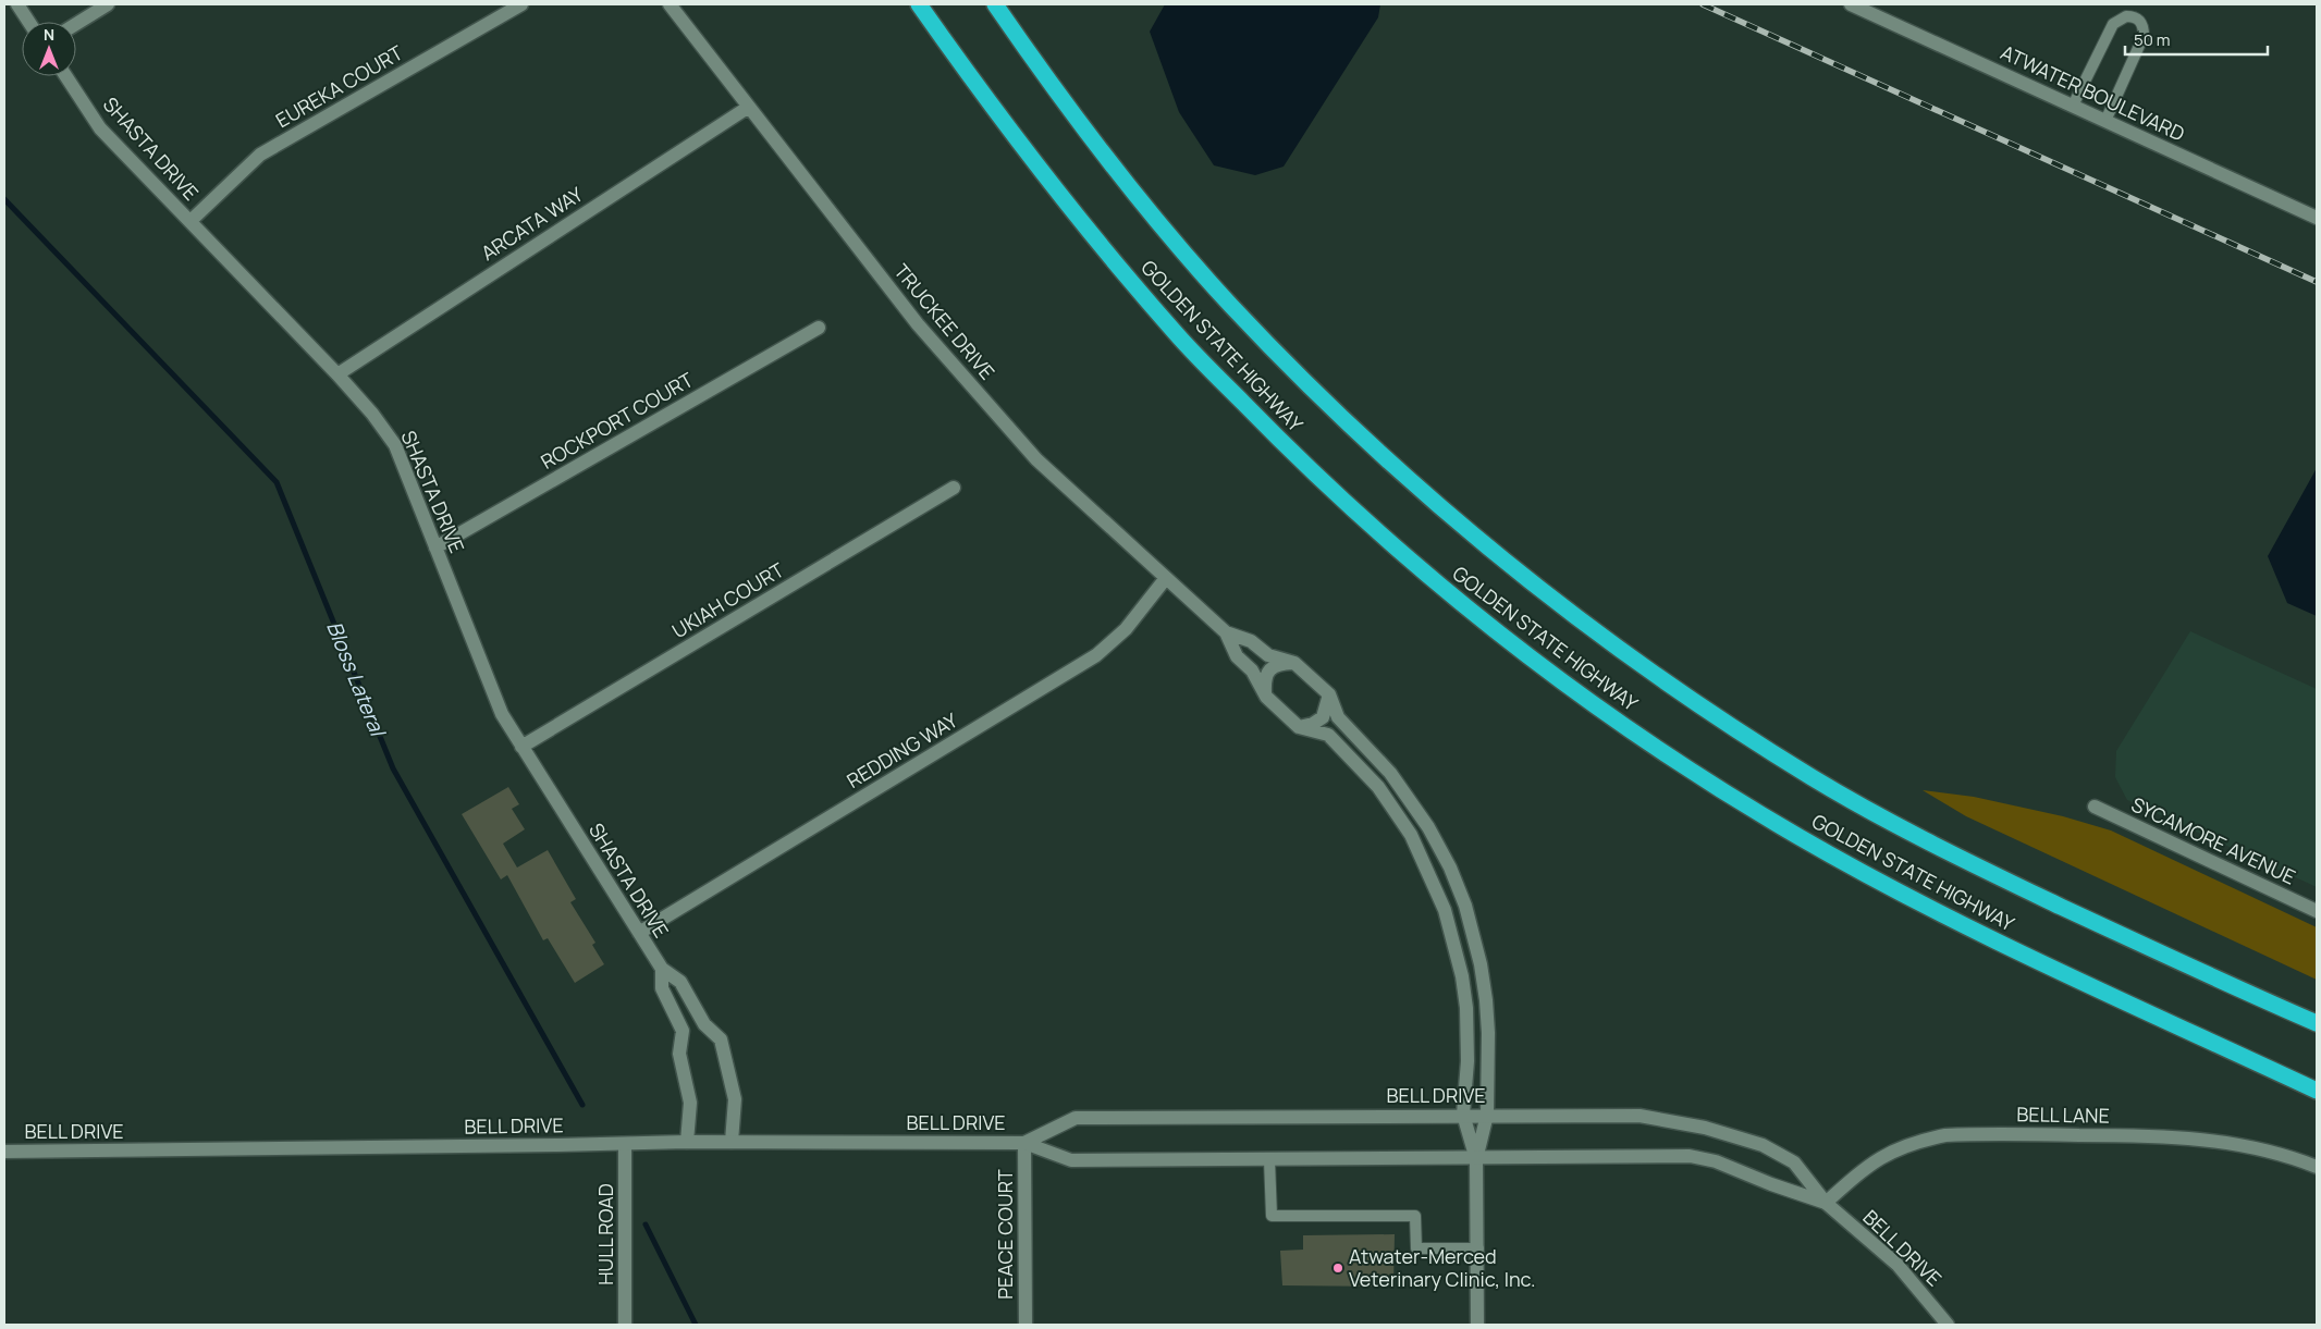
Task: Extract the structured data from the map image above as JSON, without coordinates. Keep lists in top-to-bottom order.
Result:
{
  "streets": {
    "highway": ["GOLDEN STATE HIGHWAY"],
    "street": [
      "EUREKA COURT",
      "ATWATER BOULEVARD",
      "SHASTA DRIVE",
      "ARCATA WAY",
      "TRUCKEE DRIVE",
      "ROCKPORT COURT",
      "UKIAH COURT",
      "REDDING WAY",
      "SYCAMORE AVENUE",
      "BELL DRIVE",
      "BELL LANE",
      "HULL ROAD",
      "PEACE COURT"
    ]
  },
  "crossings": [
    ["EUREKA COURT", "SHASTA DRIVE"],
    ["SHASTA DRIVE", "ARCATA WAY"],
    ["SHASTA DRIVE", "ROCKPORT COURT"],
    ["SHASTA DRIVE", "UKIAH COURT"],
    ["SHASTA DRIVE", "REDDING WAY"],
    ["SHASTA DRIVE", "BELL DRIVE"],
    ["ARCATA WAY", "TRUCKEE DRIVE"],
    ["TRUCKEE DRIVE", "REDDING WAY"],
    ["TRUCKEE DRIVE", "BELL DRIVE"],
    ["BELL DRIVE", "BELL LANE"],
    ["BELL DRIVE", "HULL ROAD"],
    ["BELL DRIVE", "PEACE COURT"]
  ],
  "water": ["Bloss Lateral"],
  "places": ["Atwater-Merced Veterinary Clinic, Inc."],
  "scale_bar": "50 m",
  "north": "top"
}
